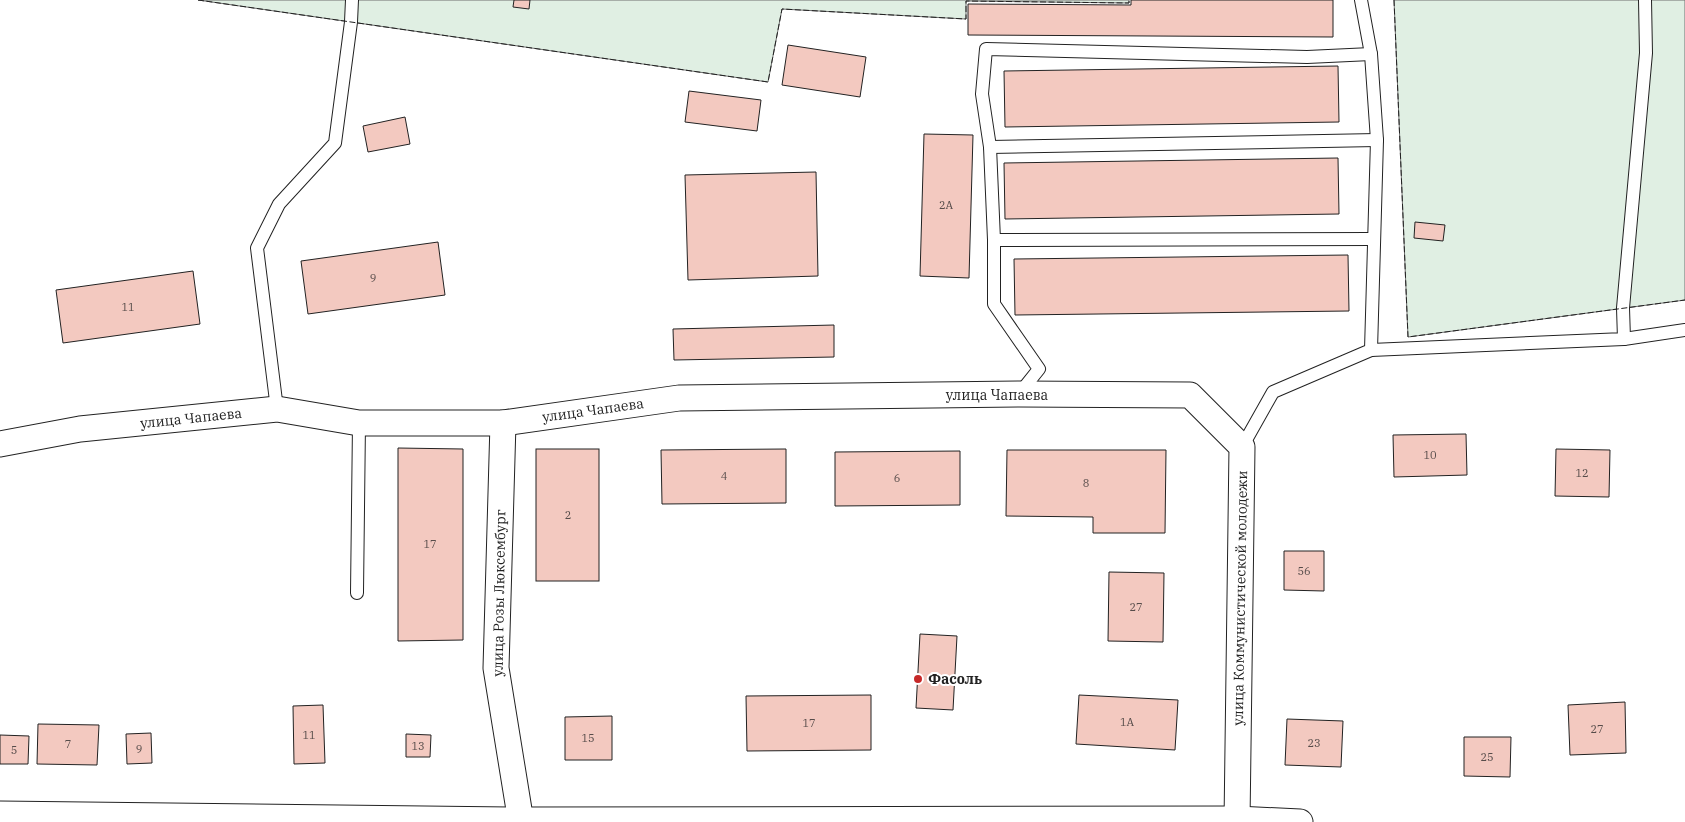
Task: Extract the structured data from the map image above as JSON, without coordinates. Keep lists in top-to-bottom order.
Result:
{
  "streets": {
    "street": ["улица Чапаева", "улица Розы Люксембург", "улица Коммунистической молодежи"]
  },
  "crossings": [
    ["улица Чапаева", "улица Розы Люксембург"],
    ["улица Чапаева", "улица Коммунистической молодежи"]
  ],
  "places": ["Фасоль"],
  "house_numbers": [
    "2А",
    "9",
    "11",
    "10",
    "12",
    "4",
    "6",
    "8",
    "2",
    "17",
    "56",
    "27",
    "1А",
    "17",
    "27",
    "11",
    "15",
    "23",
    "7",
    "13",
    "9",
    "5",
    "25"
  ]
}
